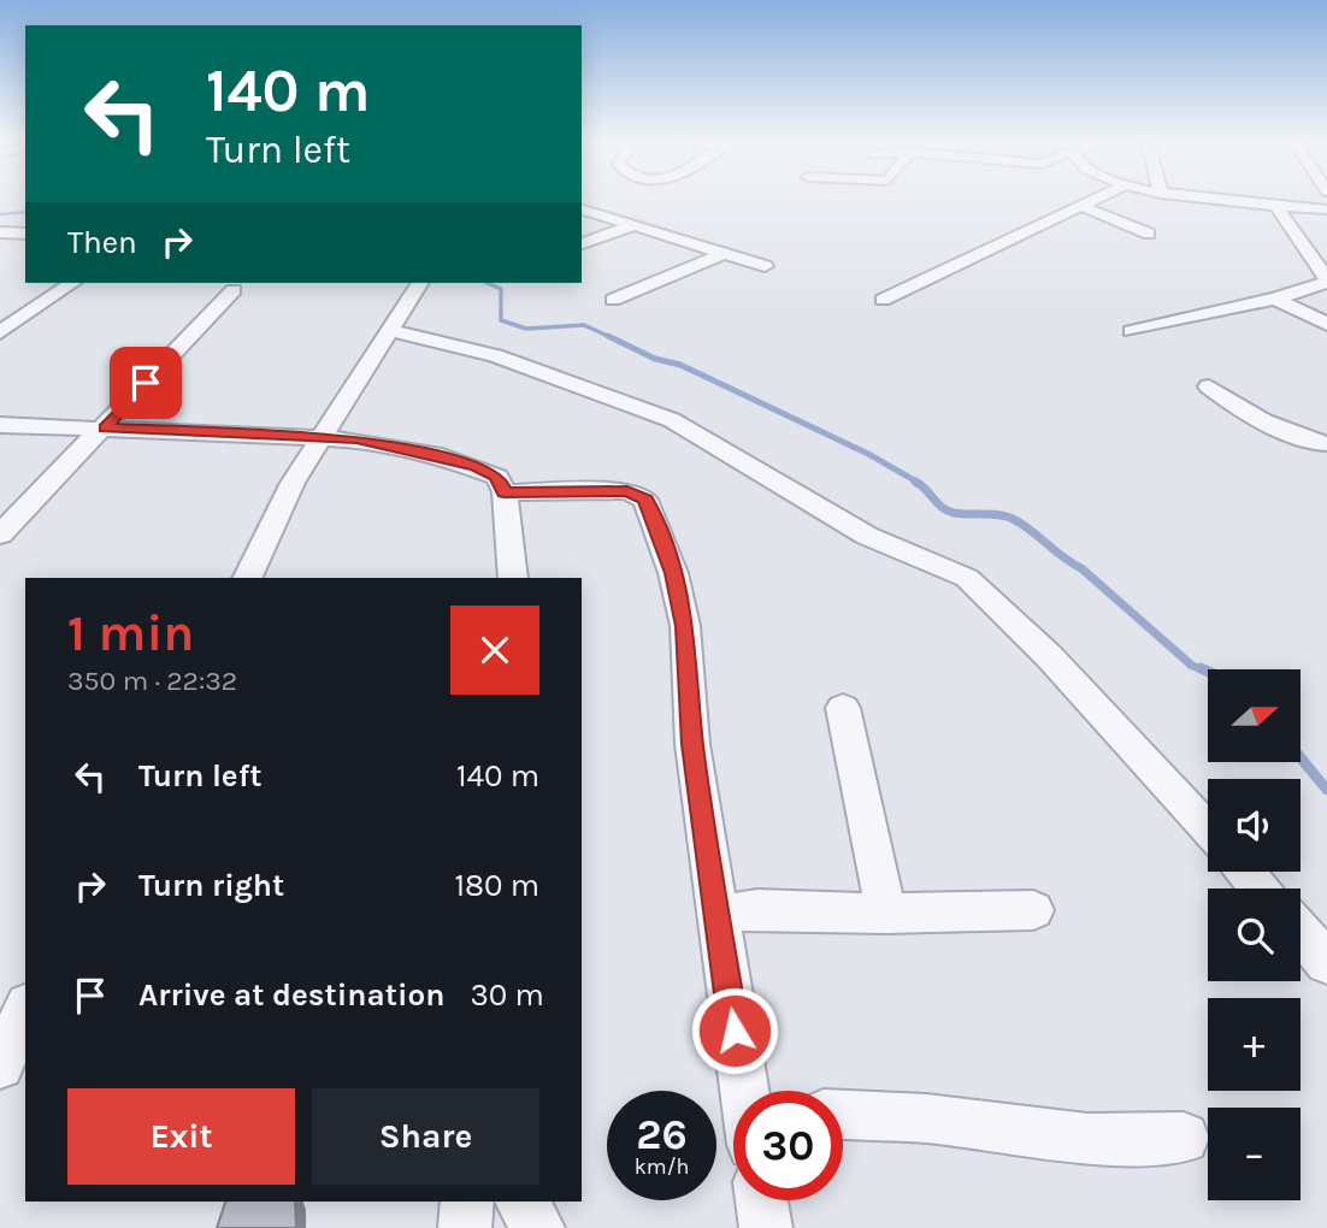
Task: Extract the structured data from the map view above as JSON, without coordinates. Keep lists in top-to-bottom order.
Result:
{
  "north": "right",
  "page": {
    "turn": ["140 m", "Turn left"],
    "then": "Then",
    "heading": ["1 min", "350 m · 22:32"],
    "map_buttons": ["+", "−"],
    "list": [
      {
        "name": "Turn left",
        "value": "140 m"
      },
      {
        "name": "Turn right",
        "value": "180 m"
      },
      {
        "name": "Arrive at destination",
        "value": "30 m"
      }
    ],
    "buttons": ["Exit", "Share"],
    "speed": "26 km/h",
    "limit": "30"
  }
}
